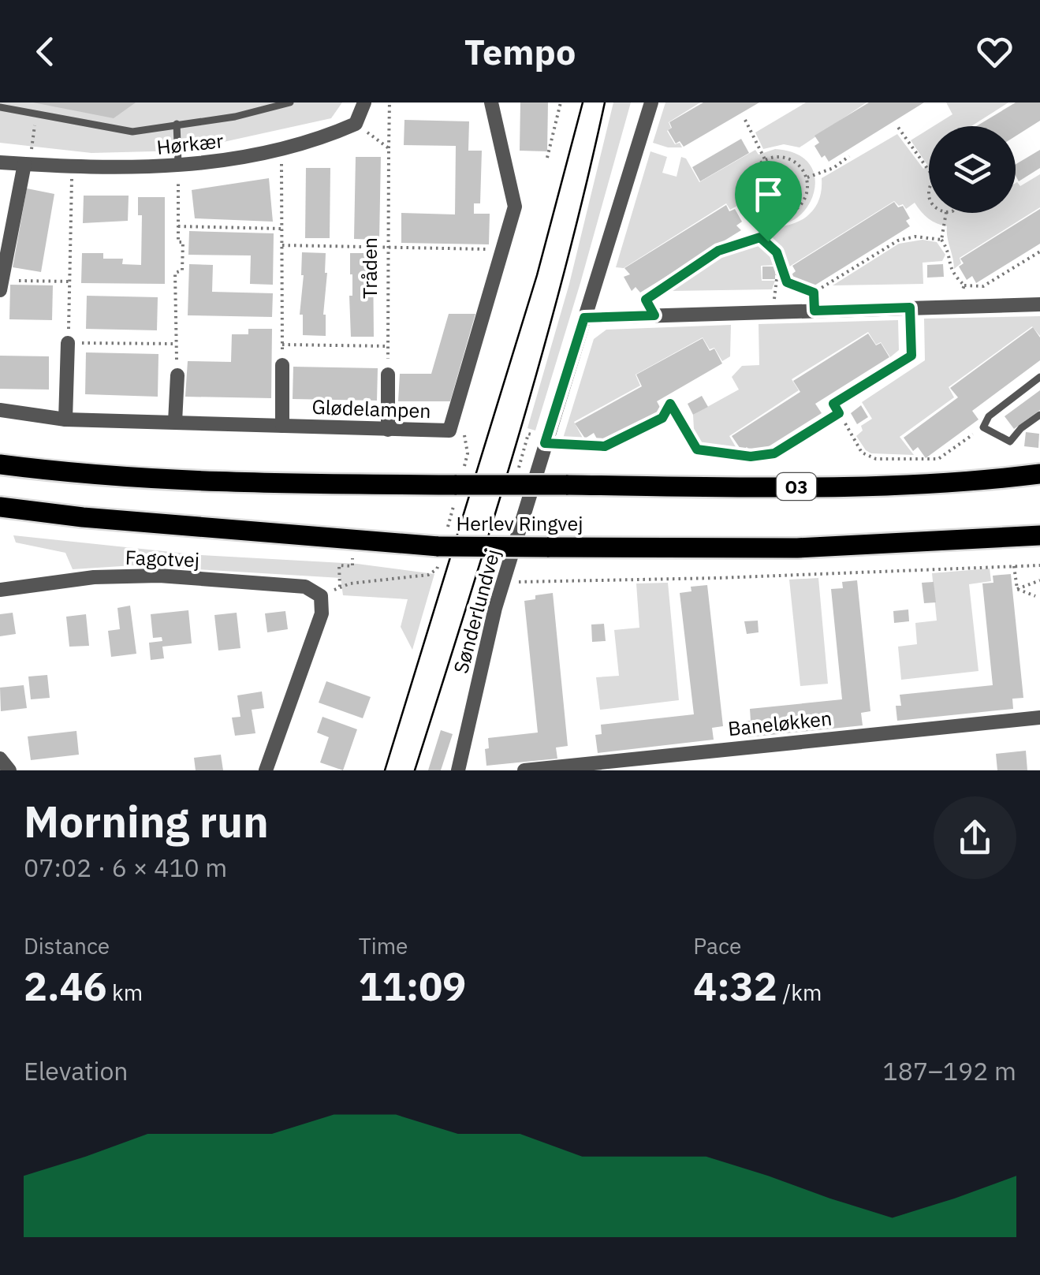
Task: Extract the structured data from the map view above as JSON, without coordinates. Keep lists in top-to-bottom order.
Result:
{
  "streets": {
    "main road": ["O3", "Herlev Ringvej"],
    "street": [
      "Hørkær",
      "Glødelampen",
      "Fagotvej",
      "Sønderlundvej",
      "Baneløkken"
    ],
    "path": ["Tråden"]
  },
  "page": {
    "header": "Tempo",
    "heading": ["Morning run", "07:02 · 6 × 410 m"],
    "stats": [
      ["Distance", "2.46 km"],
      ["Time", "11:09"],
      ["Pace", "4:32 /km"]
    ],
    "chart": ["Elevation", "187–192 m"]
  }
}
